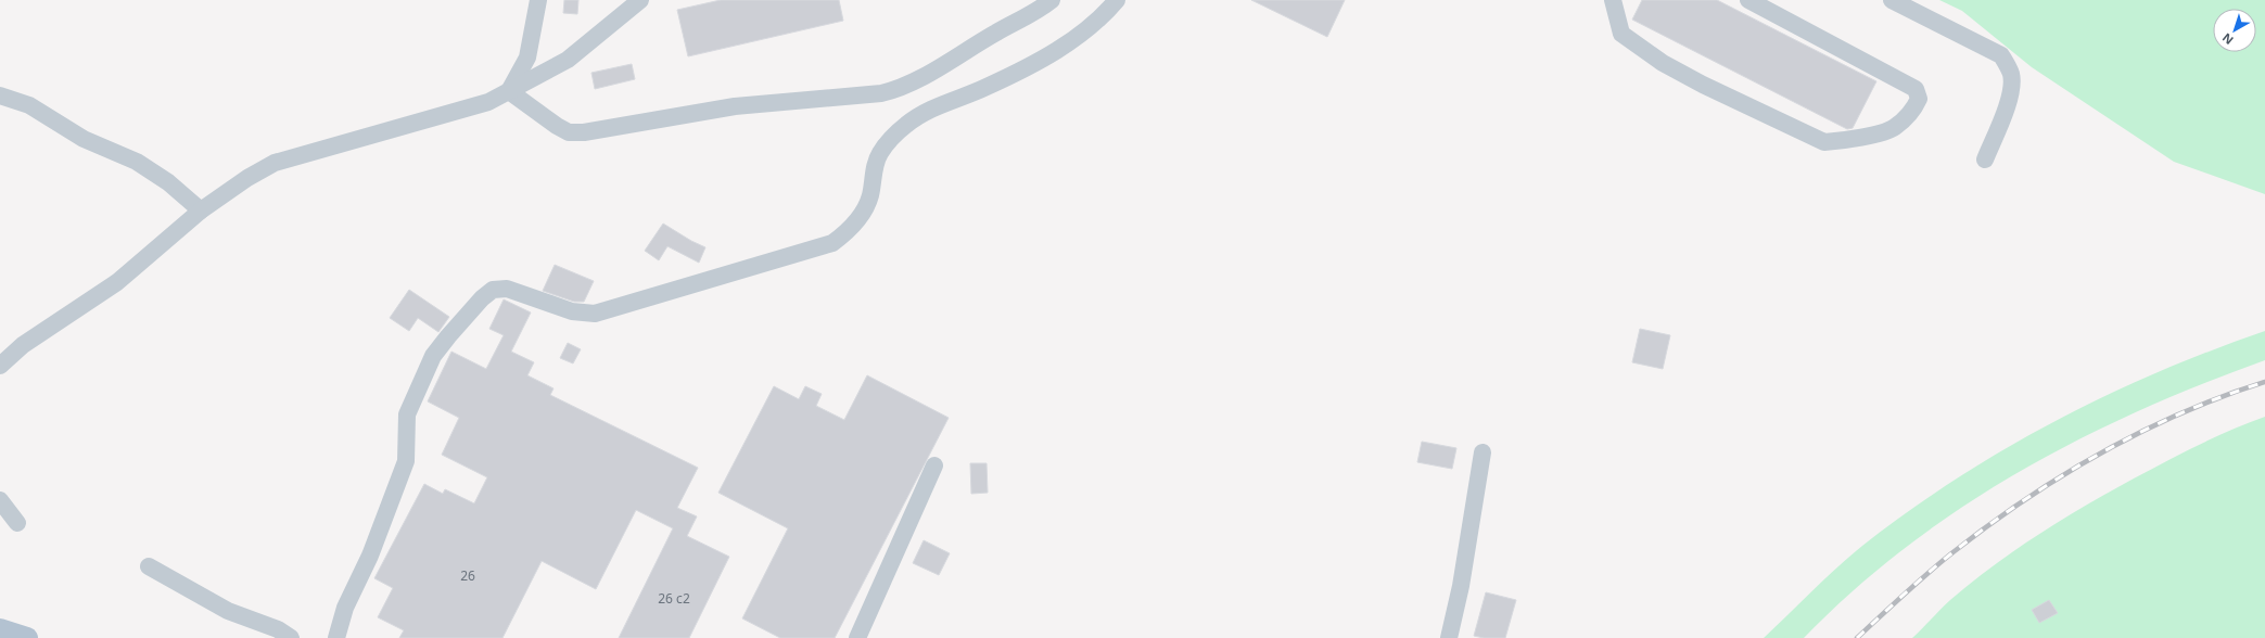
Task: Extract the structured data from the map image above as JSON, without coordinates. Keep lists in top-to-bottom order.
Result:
{
  "house_numbers": ["26", "26 с2"],
  "north": "bottom left"
}
